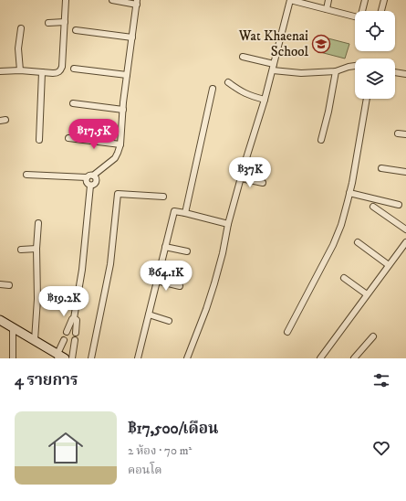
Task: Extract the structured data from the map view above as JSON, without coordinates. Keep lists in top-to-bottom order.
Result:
{
  "places": {
    "school or university": ["Wat Khaenai School"]
  },
  "page": {
    "price": [
      "฿17.5K",
      "฿37K",
      "฿64.1K",
      "฿19.2K"
    ],
    "heading": "4 รายการ",
    "list": [
      {
        "name": "฿17,500/เดือน",
        "note": "2 ห้อง · 70 m² · คอนโด"
      }
    ]
  }
}
